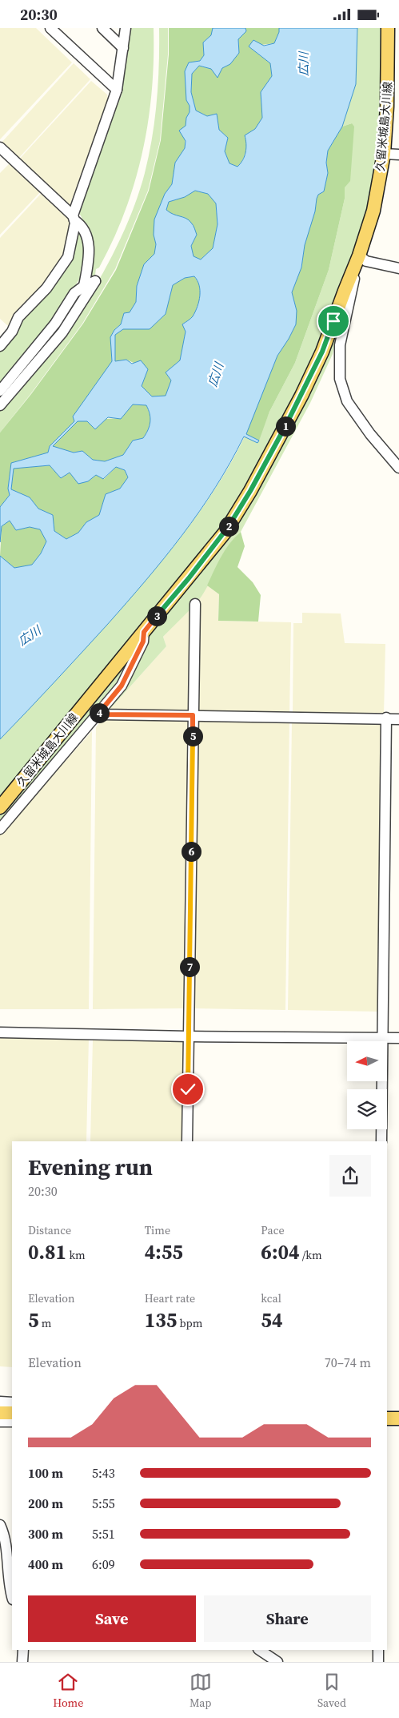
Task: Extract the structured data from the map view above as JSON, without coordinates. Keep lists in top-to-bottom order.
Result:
{
  "streets": {
    "main road": ["久留米城島大川線"]
  },
  "water": ["広川"],
  "north": "left",
  "page": {
    "status": "20:30",
    "pins": [
      "1",
      "2",
      "3",
      "4",
      "5",
      "6",
      "7"
    ],
    "heading": ["Evening run", "20:30"],
    "stats": [
      ["Distance", "0.81 km"],
      ["Time", "4:55"],
      ["Pace", "6:04 /km"],
      ["Elevation", "5 m"],
      ["Heart rate", "135 bpm"],
      ["kcal", "54"]
    ],
    "chart": ["Elevation", "70–74 m"],
    "list": [
      {
        "name": "100 m",
        "note": "5:43"
      },
      {
        "name": "200 m",
        "note": "5:55"
      },
      {
        "name": "300 m",
        "note": "5:51"
      },
      {
        "name": "400 m",
        "note": "6:09"
      }
    ],
    "buttons": ["Save", "Share"],
    "tabs": ["Home", "Map", "Saved"]
  }
}
